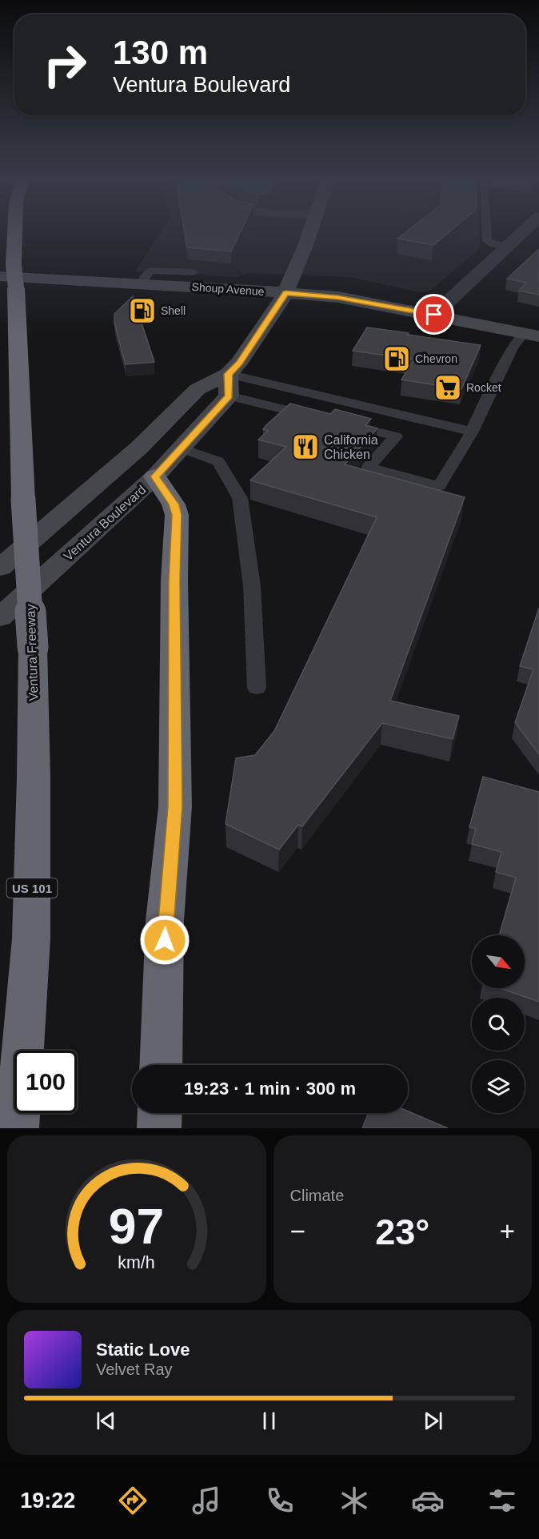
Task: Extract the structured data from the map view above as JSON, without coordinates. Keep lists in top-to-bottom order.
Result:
{
  "streets": {
    "highway": ["Ventura Freeway", "US 101"],
    "main road": ["Shoup Avenue", "Ventura Boulevard"]
  },
  "crossings": [
    ["Shoup Avenue", "Ventura Boulevard"],
    ["Shoup Avenue", "Ventura Freeway"]
  ],
  "places": {
    "fuel station": ["Shell", "Chevron"],
    "supermarket": ["Rocket"],
    "restaurant": ["California Chicken"]
  },
  "north": "bottom right",
  "page": {
    "turn": ["130 m", "Ventura Boulevard"],
    "limit": "100",
    "trip": "19:23 · 1 min · 300 m",
    "tile": "Climate",
    "heat": ["−", "23°", "+"],
    "song": ["Static Love", "Velvet Ray"],
    "tabs": "19:22",
    "gauge": ["97", "km/h"]
  }
}
